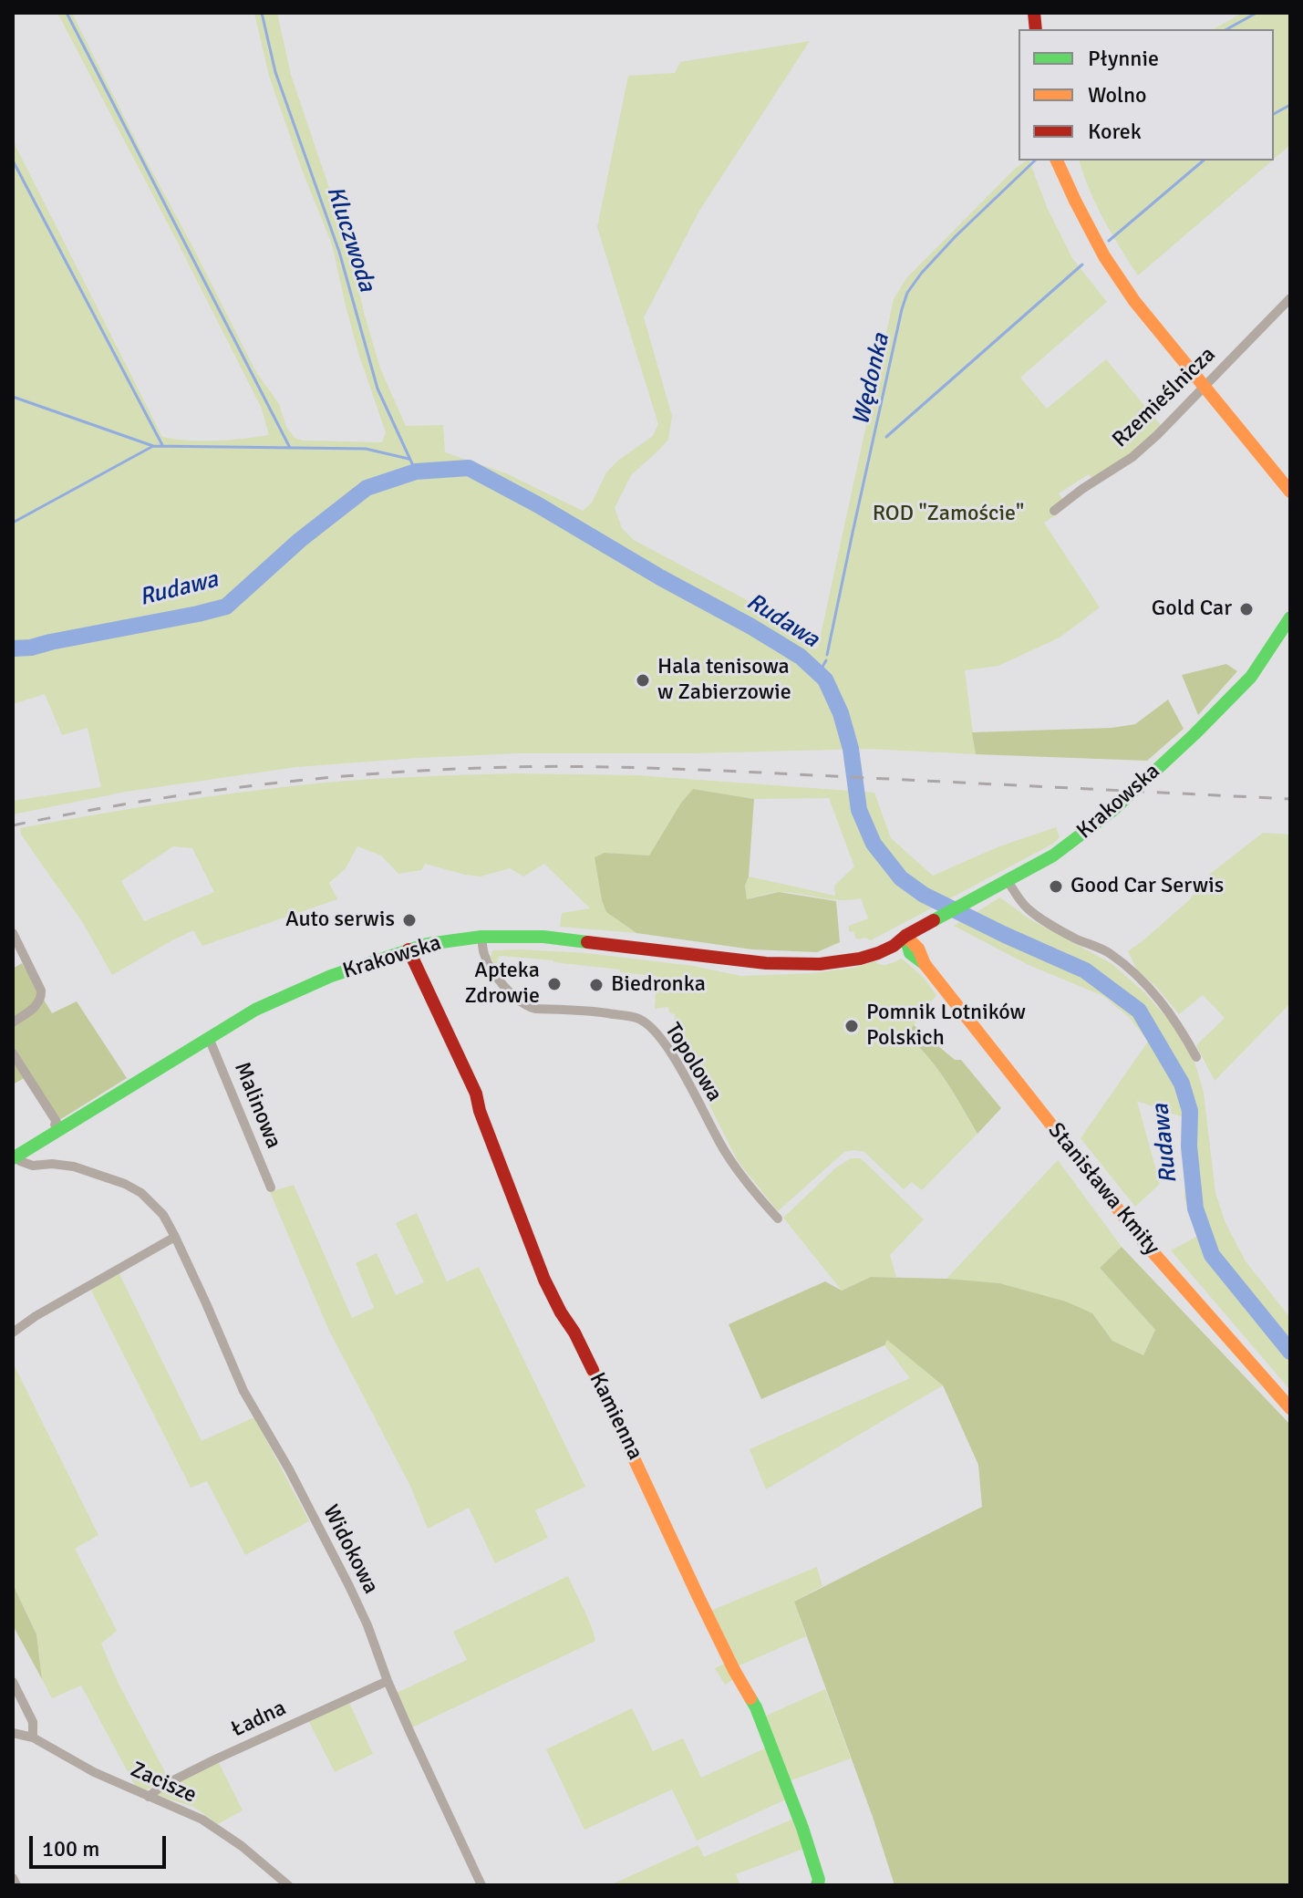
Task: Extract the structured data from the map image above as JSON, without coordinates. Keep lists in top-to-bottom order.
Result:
{
  "streets": {
    "main road": ["Krakowska", "Stanisława Kmity", "Kamienna"],
    "street": [
      "Rzemieślnicza",
      "Topolowa",
      "Malinowa",
      "Widokowa",
      "Ładna",
      "Zacisze"
    ]
  },
  "crossings": [
    ["Krakowska", "Topolowa"],
    ["Krakowska", "Malinowa"],
    ["Krakowska", "Stanisława Kmity"],
    ["Krakowska", "Kamienna"],
    ["Krakowska", "Widokowa"],
    ["Widokowa", "Ładna"],
    ["Ładna", "Zacisze"]
  ],
  "water": ["Kluczwoda", "Wędonka", "Rudawa"],
  "parks": ["ROD \"Zamoście\""],
  "places": [
    "Gold Car",
    "Hala tenisowa w Zabierzowie",
    "Good Car Serwis",
    "Auto serwis",
    "Apteka Zdrowie",
    "Biedronka",
    "Pomnik Lotników Polskich"
  ],
  "legend": ["Płynnie", "Wolno", "Korek"],
  "scale_bar": "100 m"
}
